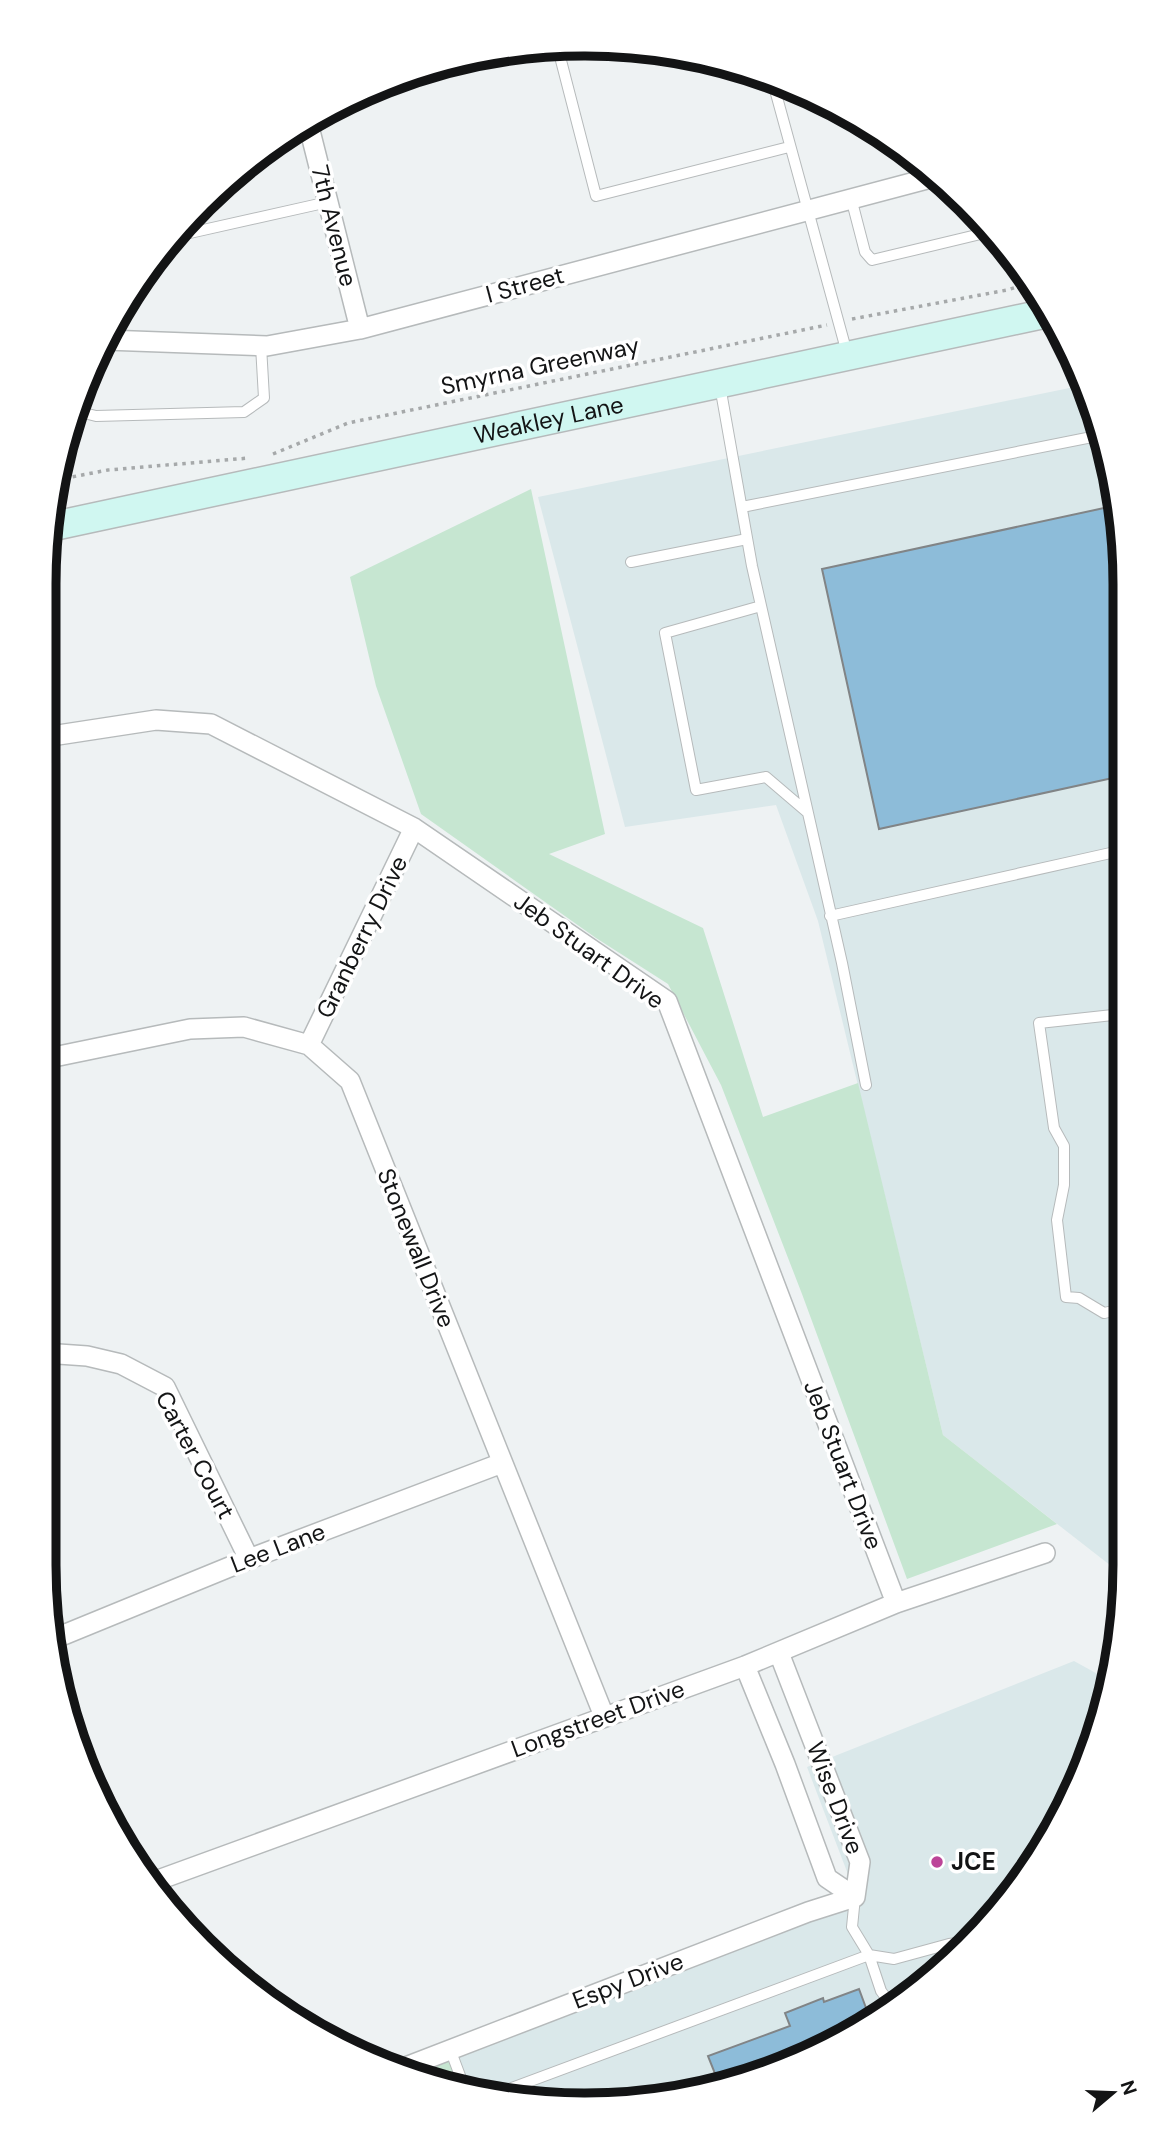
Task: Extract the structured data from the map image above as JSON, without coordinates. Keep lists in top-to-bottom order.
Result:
{
  "streets": {
    "main road": ["Weakley Lane"],
    "street": [
      "7th Avenue",
      "I Street",
      "Granberry Drive",
      "Jeb Stuart Drive",
      "Stonewall Drive",
      "Carter Court",
      "Lee Lane",
      "Longstreet Drive",
      "Wise Drive",
      "Espy Drive"
    ],
    "path": ["Smyrna Greenway"]
  },
  "crossings": [
    ["7th Avenue", "I Street"],
    ["Granberry Drive", "Jeb Stuart Drive"],
    ["Granberry Drive", "Stonewall Drive"],
    ["Jeb Stuart Drive", "Longstreet Drive"],
    ["Stonewall Drive", "Lee Lane"],
    ["Stonewall Drive", "Longstreet Drive"],
    ["Carter Court", "Lee Lane"],
    ["Longstreet Drive", "Wise Drive"],
    ["Wise Drive", "Espy Drive"]
  ],
  "places": ["JCE"],
  "north": "right"
}
